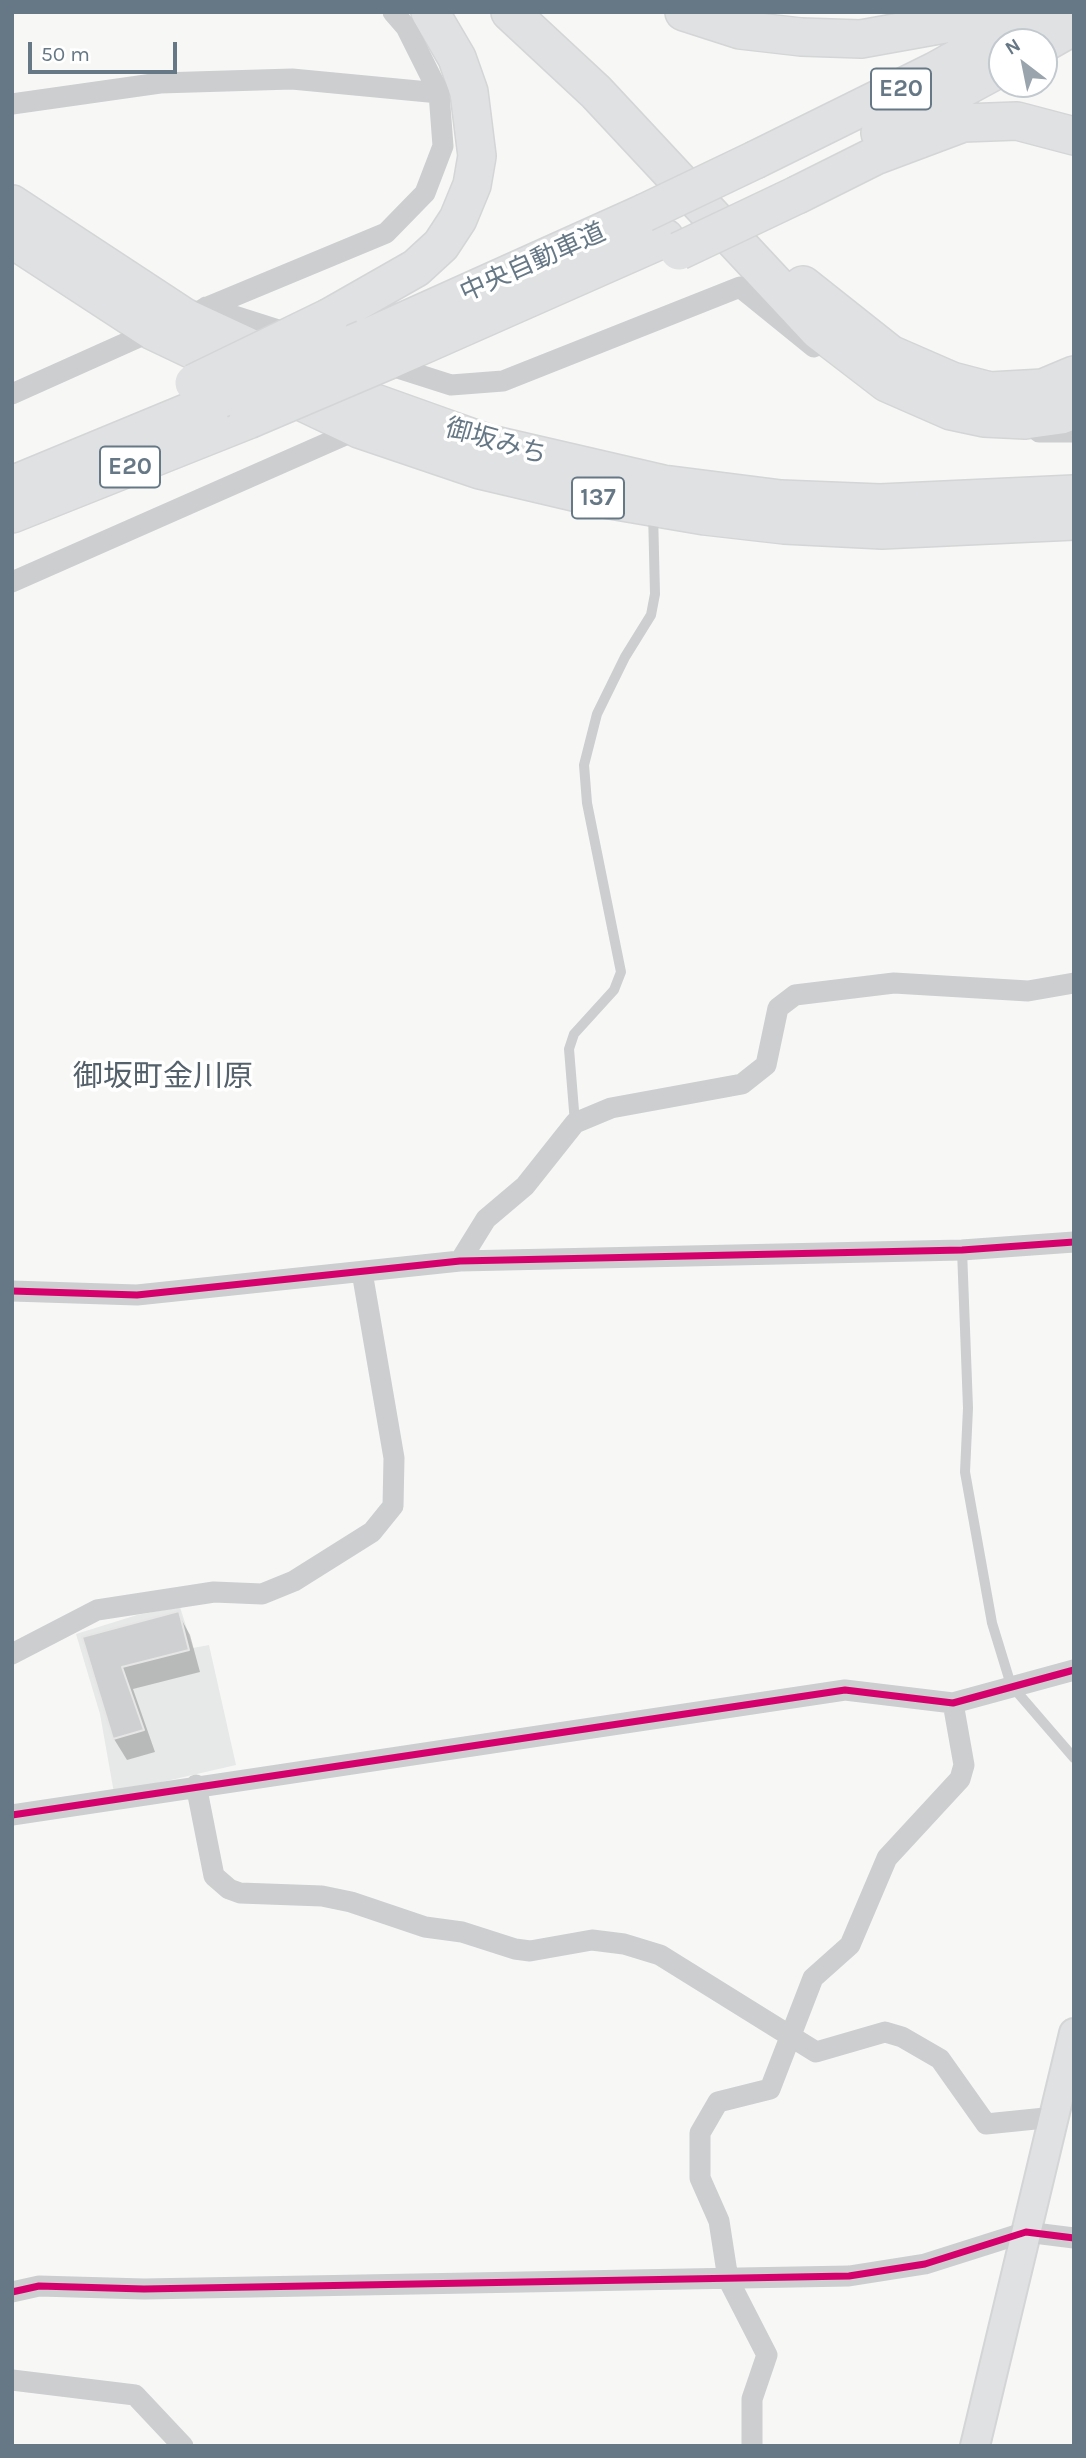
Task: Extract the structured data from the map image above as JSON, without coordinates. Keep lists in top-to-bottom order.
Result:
{
  "streets": {
    "highway": [
      "E20",
      "中央自動車道",
      "御坂みち",
      "137"
    ]
  },
  "districts": ["御坂町金川原"],
  "scale_bar": "50 m",
  "north": "top left"
}
